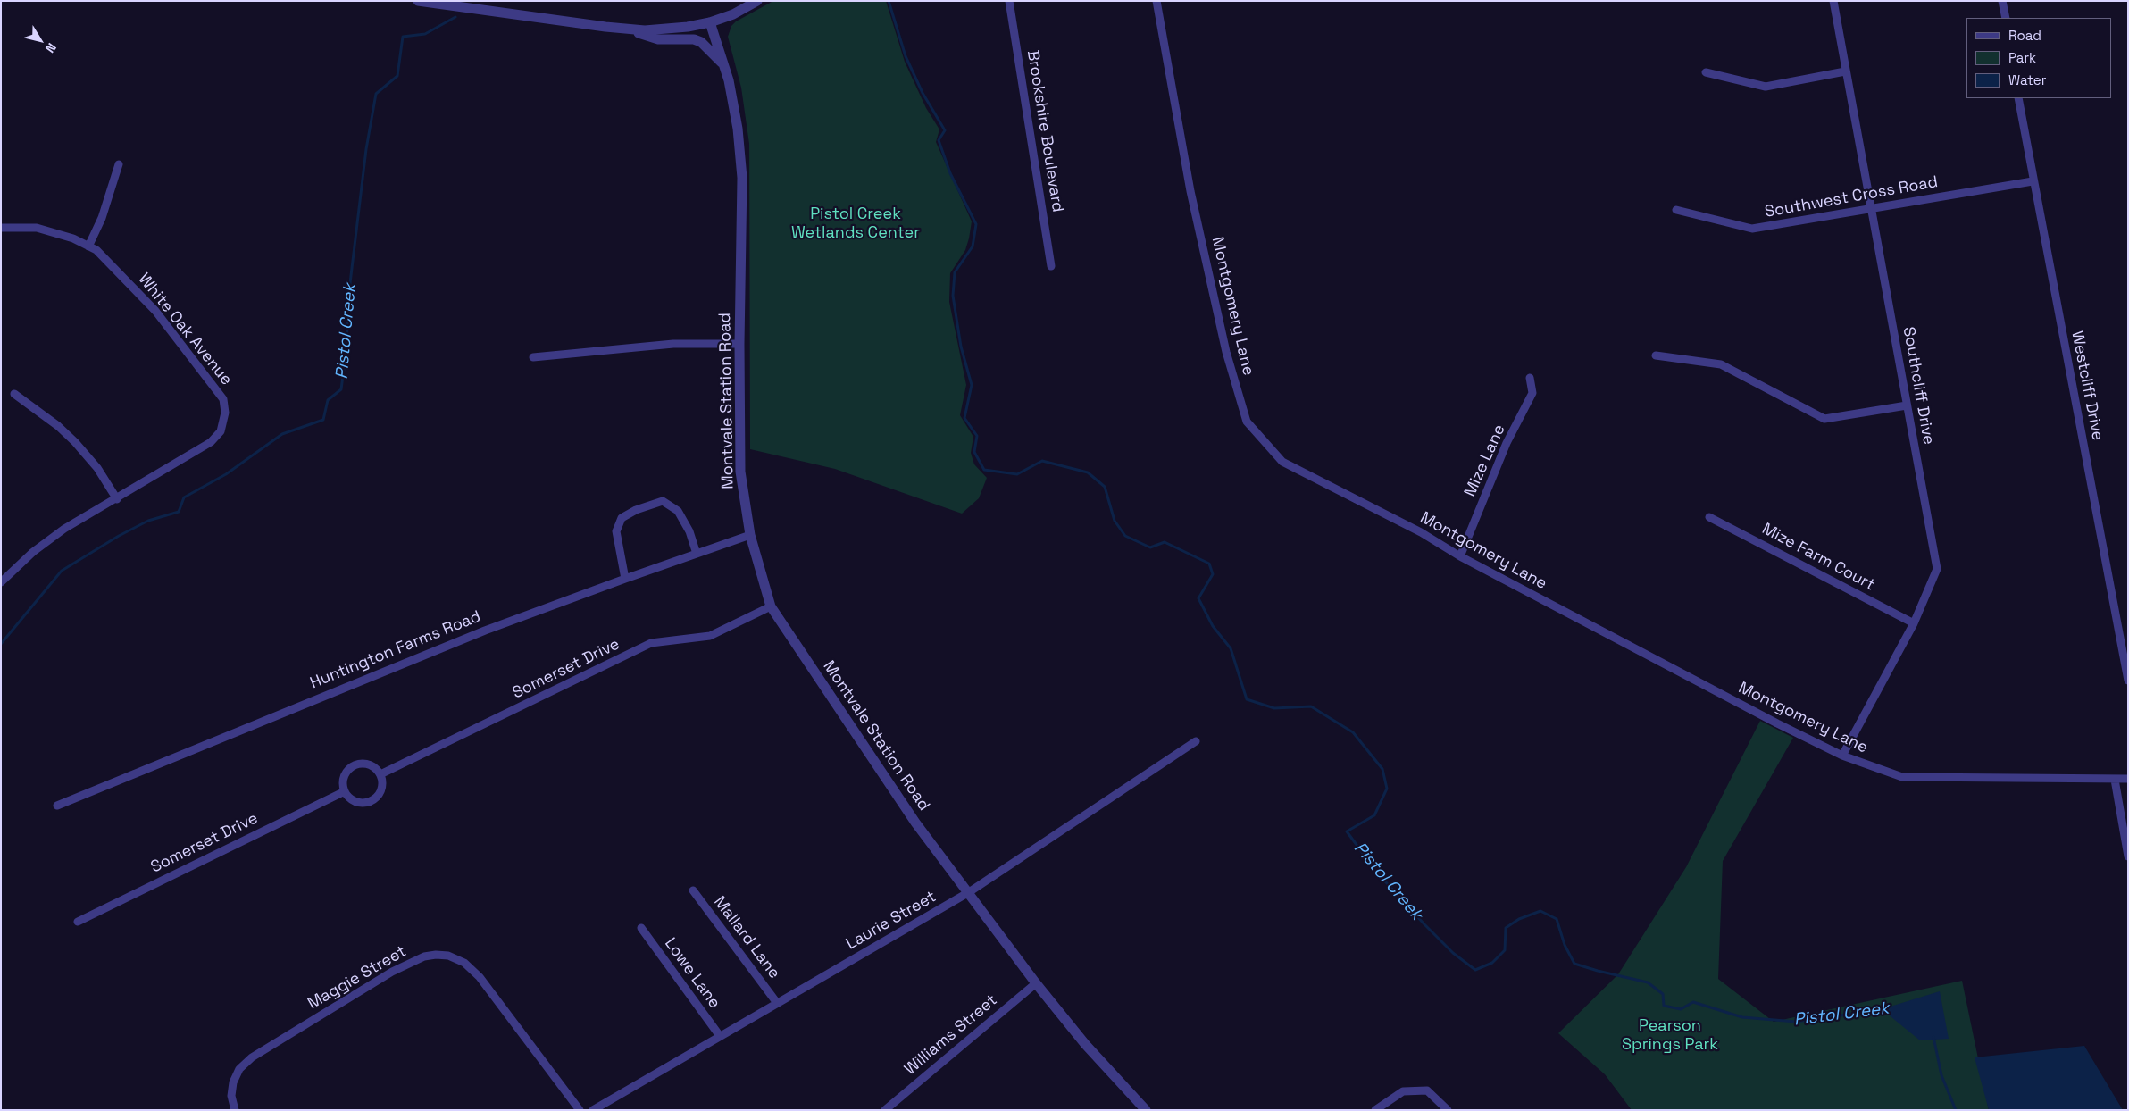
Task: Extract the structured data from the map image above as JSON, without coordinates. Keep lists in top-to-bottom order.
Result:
{
  "streets": {
    "street": [
      "Brookshire Boulevard",
      "Southwest Cross Road",
      "Montgomery Lane",
      "White Oak Avenue",
      "Southcliff Drive",
      "Westcliff Drive",
      "Montvale Station Road",
      "Mize Lane",
      "Mize Farm Court",
      "Huntington Farms Road",
      "Somerset Drive",
      "Laurie Street",
      "Mallard Lane",
      "Lowe Lane",
      "Maggie Street",
      "Williams Street"
    ]
  },
  "crossings": [
    ["Southwest Cross Road", "Southcliff Drive"],
    ["Southwest Cross Road", "Westcliff Drive"],
    ["Montgomery Lane", "Southcliff Drive"],
    ["Montgomery Lane", "Mize Lane"],
    ["Southcliff Drive", "Mize Farm Court"],
    ["Montvale Station Road", "Huntington Farms Road"],
    ["Montvale Station Road", "Somerset Drive"],
    ["Montvale Station Road", "Laurie Street"],
    ["Montvale Station Road", "Williams Street"],
    ["Laurie Street", "Mallard Lane"],
    ["Laurie Street", "Lowe Lane"]
  ],
  "water": ["Pistol Creek"],
  "parks": ["Pistol Creek Wetlands Center", "Pearson Springs Park"],
  "legend": ["Road", "Park", "Water"],
  "north": "bottom right"
}
